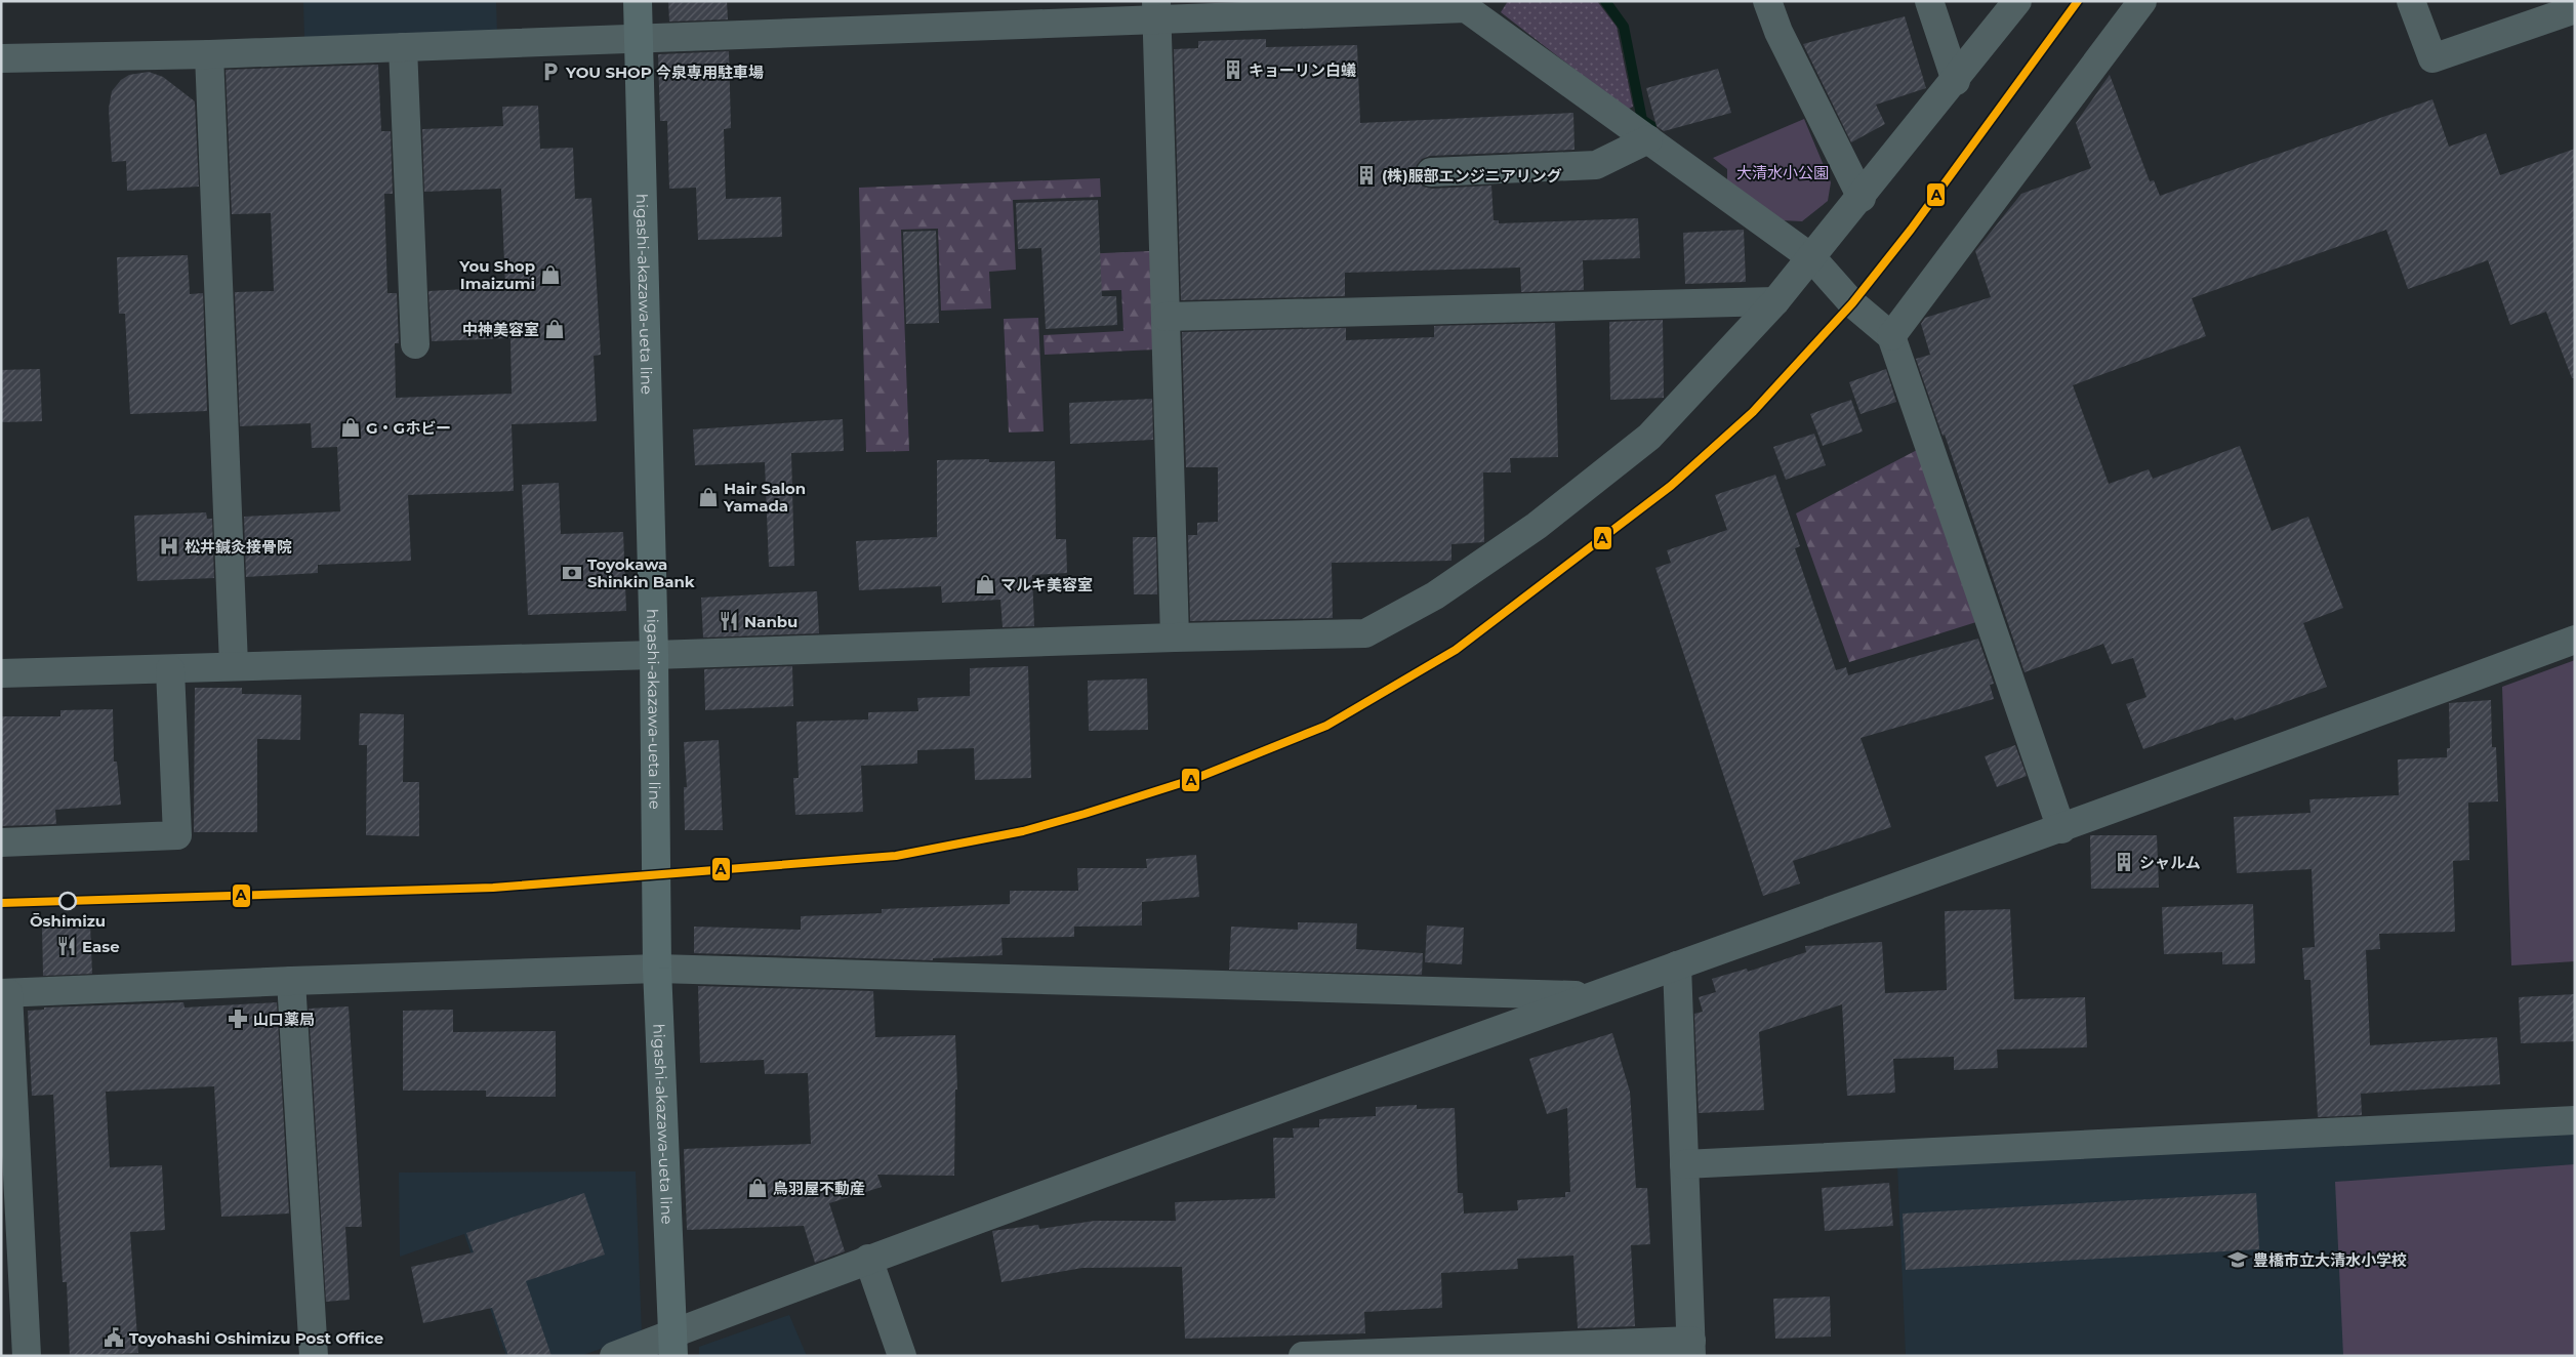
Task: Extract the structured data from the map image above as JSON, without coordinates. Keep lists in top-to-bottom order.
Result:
{
  "streets": {
    "main road": ["higashi-akazawa-ueta line"]
  },
  "parks": ["大清水小公園"],
  "places": {
    "building": ["キョーリン白蟻", "(株)服部エンジニアリング", "シャルム"],
    "parking": ["YOU SHOP 今泉専用駐車場"],
    "shop": [
      "You Shop Imaizumi",
      "中神美容室",
      "G・Gホビー",
      "Hair Salon Yamada",
      "マルキ美容室",
      "鳥羽屋不動産"
    ],
    "hospital": ["松井鍼灸接骨院"],
    "bank": ["Toyokawa Shinkin Bank"],
    "restaurant": ["Nanbu", "Ease"],
    "other": ["Ōshimizu"],
    "pharmacy": ["山口薬局"],
    "school or university": ["豊橋市立大清水小学校"],
    "public building": ["Toyohashi Oshimizu Post Office"]
  },
  "lines": ["transit line A"]
}
